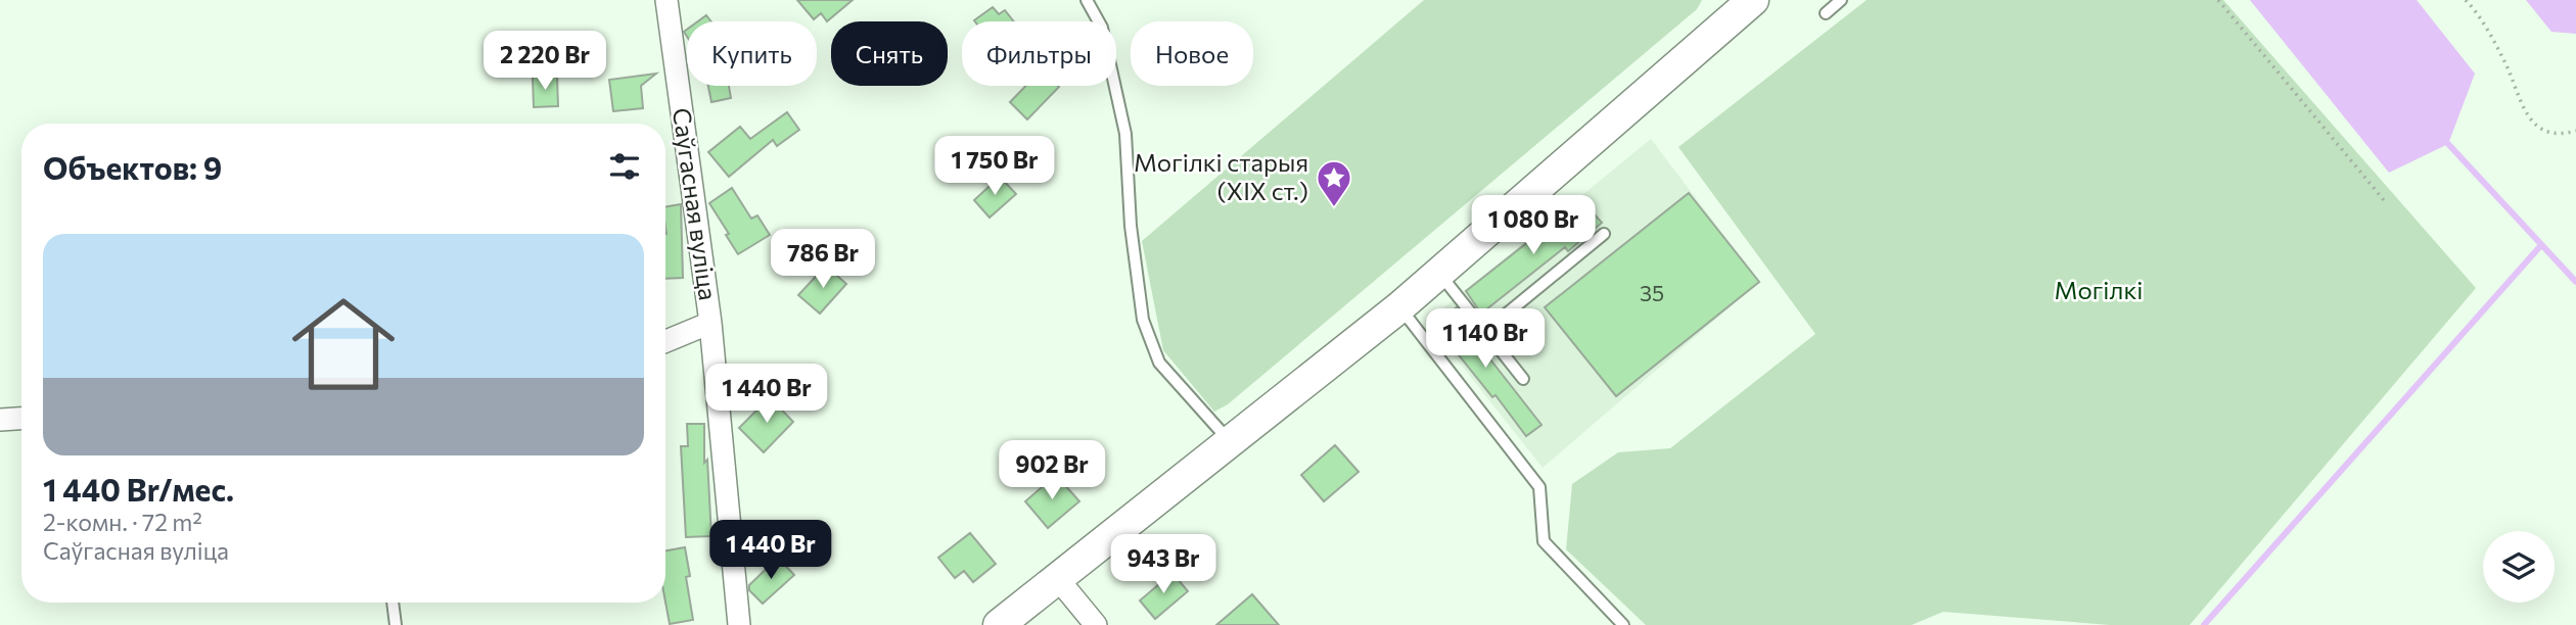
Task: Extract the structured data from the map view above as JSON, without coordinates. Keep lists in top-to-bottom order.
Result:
{
  "streets": {
    "street": ["Саўгасная вуліца"]
  },
  "parks": ["Могілкі"],
  "places": {
    "place": ["Могілкі старыя (XIX ст.)"]
  },
  "house_numbers": ["35"],
  "page": {
    "chip": [
      "Купить",
      "Снять",
      "Фильтры",
      "Новое"
    ],
    "price": [
      "2 220 Br",
      "1 750 Br",
      "1 080 Br",
      "786 Br",
      "1 140 Br",
      "1 440 Br",
      "902 Br",
      "1 440 Br",
      "943 Br"
    ],
    "heading": "Объектов: 9",
    "list": [
      {
        "name": "1 440 Br/мес.",
        "note": "2-комн. · 72 m² · Саўгасная вуліца"
      }
    ]
  }
}
